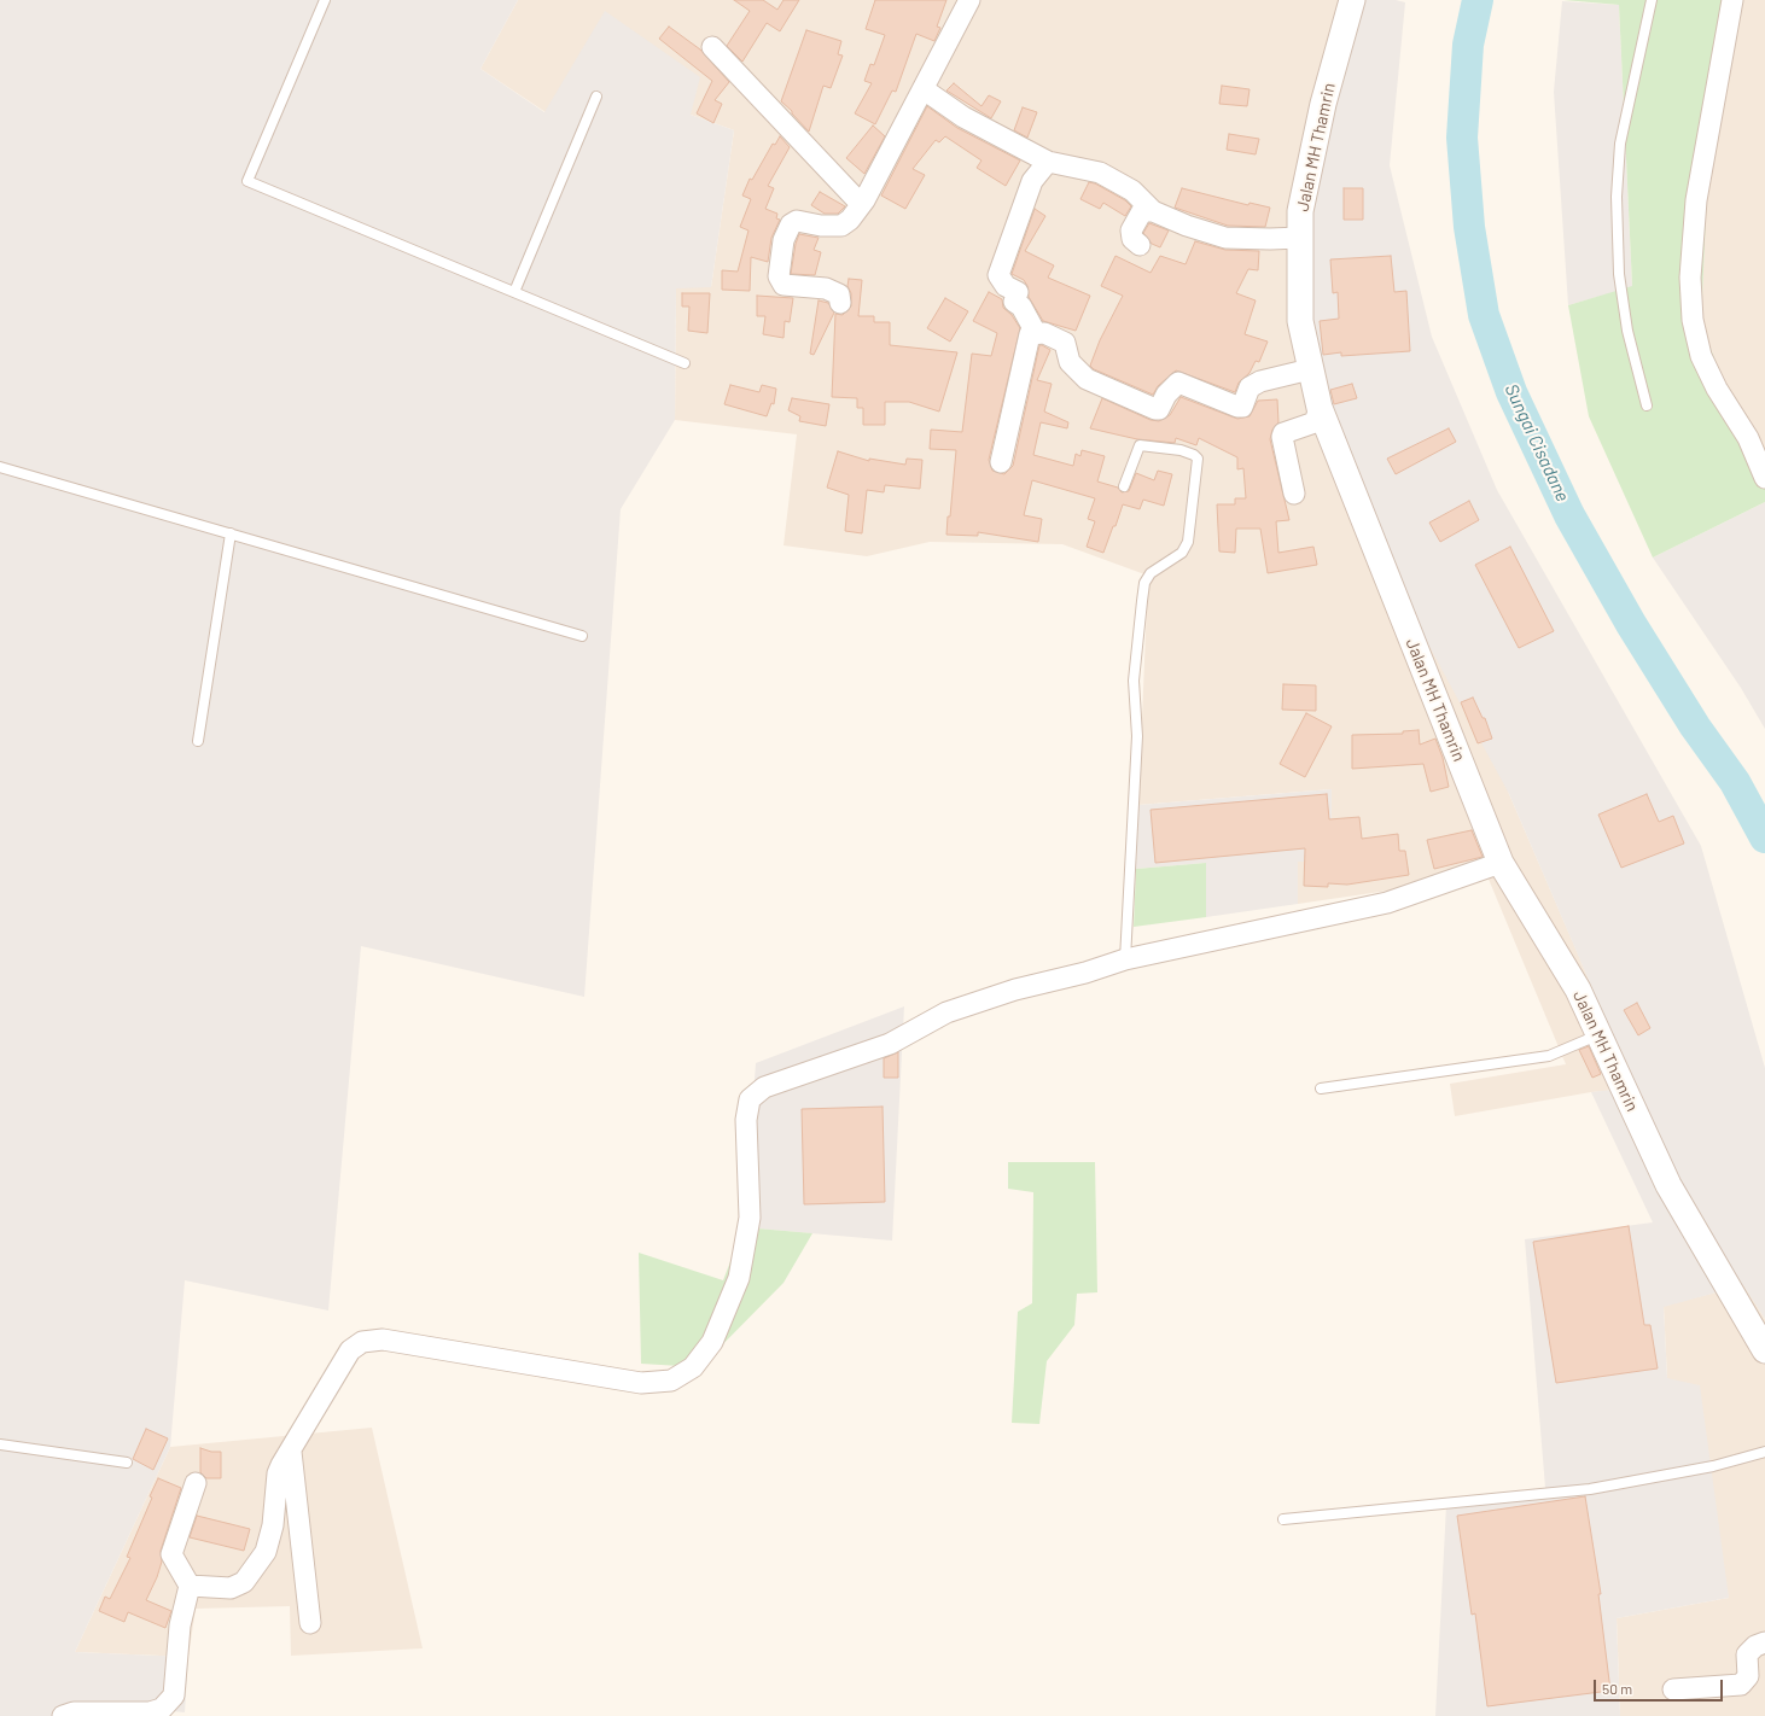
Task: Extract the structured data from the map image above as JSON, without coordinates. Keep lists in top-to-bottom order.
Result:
{
  "streets": {
    "street": ["Jalan MH Thamrin"]
  },
  "water": ["Sungai Cisadane"],
  "scale_bar": "50 m"
}
